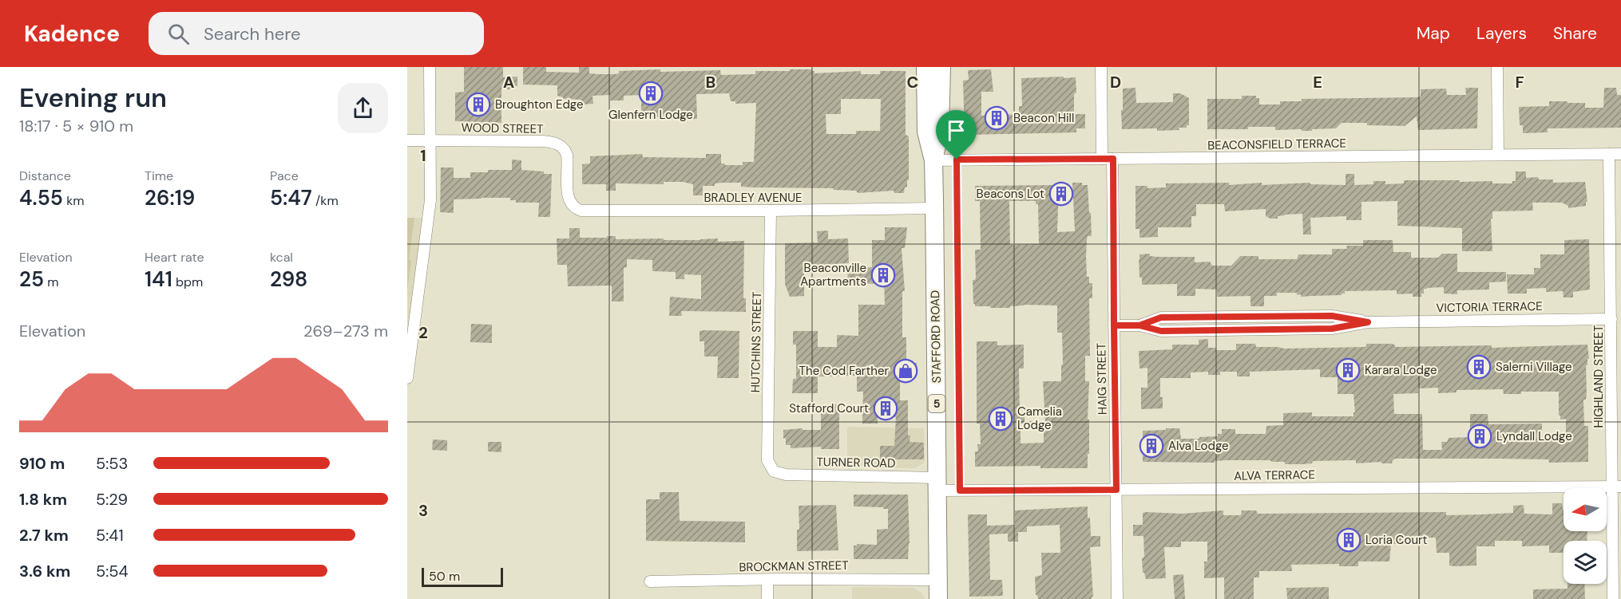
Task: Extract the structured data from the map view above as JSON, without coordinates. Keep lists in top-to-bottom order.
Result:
{
  "streets": {
    "highway": ["STAFFORD ROAD", "5"],
    "street": [
      "WOOD STREET",
      "BEACONSFIELD TERRACE",
      "BRADLEY AVENUE",
      "VICTORIA TERRACE",
      "HUTCHINS STREET",
      "HIGHLAND STREET",
      "HAIG STREET",
      "TURNER ROAD",
      "ALVA TERRACE",
      "BROCKMAN STREET"
    ]
  },
  "crossings": [
    ["WOOD STREET", "BRADLEY AVENUE"],
    ["BEACONSFIELD TERRACE", "STAFFORD ROAD"],
    ["BEACONSFIELD TERRACE", "HIGHLAND STREET"],
    ["BEACONSFIELD TERRACE", "HAIG STREET"],
    ["BRADLEY AVENUE", "STAFFORD ROAD"],
    ["BRADLEY AVENUE", "HUTCHINS STREET"],
    ["VICTORIA TERRACE", "HIGHLAND STREET"],
    ["VICTORIA TERRACE", "HAIG STREET"],
    ["STAFFORD ROAD", "TURNER ROAD"],
    ["STAFFORD ROAD", "ALVA TERRACE"],
    ["STAFFORD ROAD", "BROCKMAN STREET"],
    ["HUTCHINS STREET", "TURNER ROAD"],
    ["HIGHLAND STREET", "ALVA TERRACE"],
    ["HAIG STREET", "ALVA TERRACE"],
    ["TURNER ROAD", "ALVA TERRACE"]
  ],
  "places": {
    "building": [
      "Glenfern Lodge",
      "Broughton Edge",
      "Beacon Hill",
      "Beacons Lot",
      "Beaconville Apartments",
      "Salerni Village",
      "Karara Lodge",
      "Stafford Court",
      "Camelia Lodge",
      "Lyndall Lodge",
      "Alva Lodge",
      "Loria Court"
    ],
    "shop": ["The Cod Farther"]
  },
  "scale_bar": "50 m",
  "north": "left",
  "page": {
    "header": "Kadence",
    "search": "Search here",
    "nav": ["Map", "Layers", "Share"],
    "heading": ["Evening run", "18:17 · 5 × 910 m"],
    "stats": [
      ["Distance", "4.55 km"],
      ["Time", "26:19"],
      ["Pace", "5:47 /km"],
      ["Elevation", "25 m"],
      ["Heart rate", "141 bpm"],
      ["kcal", "298"]
    ],
    "chart": ["Elevation", "269–273 m"],
    "list": [
      {
        "name": "910 m",
        "note": "5:53"
      },
      {
        "name": "1.8 km",
        "note": "5:29"
      },
      {
        "name": "2.7 km",
        "note": "5:41"
      },
      {
        "name": "3.6 km",
        "note": "5:54"
      }
    ],
    "scale": "50 m"
  },
  "grid": {
    "columns": [
      "A",
      "B",
      "C",
      "D",
      "E",
      "F"
    ],
    "rows": ["1", "2", "3"]
  }
}
